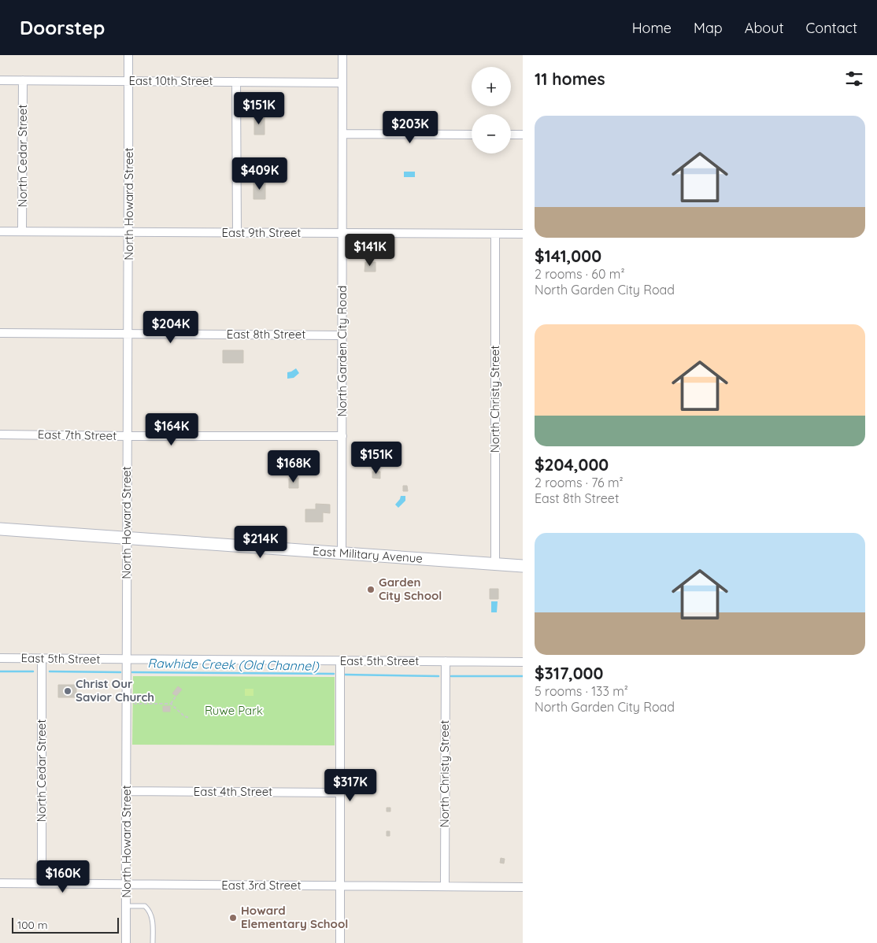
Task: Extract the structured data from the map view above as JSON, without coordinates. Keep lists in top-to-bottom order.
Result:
{
  "streets": {
    "main road": ["East Military Avenue"],
    "street": [
      "East 10th Street",
      "North Cedar Street",
      "North Howard Street",
      "East 9th Street",
      "East 8th Street",
      "North Garden City Road",
      "North Christy Street",
      "East 7th Street",
      "East 5th Street",
      "East 4th Street",
      "East 3rd Street"
    ]
  },
  "crossings": [
    ["East 10th Street", "North Cedar Street"],
    ["East 10th Street", "North Howard Street"],
    ["East 10th Street", "North Garden City Road"],
    ["North Cedar Street", "East 9th Street"],
    ["North Cedar Street", "East 5th Street"],
    ["North Cedar Street", "East 3rd Street"],
    ["North Howard Street", "East 9th Street"],
    ["North Howard Street", "East 8th Street"],
    ["North Howard Street", "East 7th Street"],
    ["North Howard Street", "East Military Avenue"],
    ["North Howard Street", "East 5th Street"],
    ["North Howard Street", "East 4th Street"],
    ["North Howard Street", "East 3rd Street"],
    ["East 9th Street", "North Garden City Road"],
    ["East 9th Street", "North Christy Street"],
    ["East 8th Street", "North Garden City Road"],
    ["North Garden City Road", "East 7th Street"],
    ["North Garden City Road", "East Military Avenue"],
    ["North Christy Street", "East Military Avenue"],
    ["North Christy Street", "East 5th Street"],
    ["North Christy Street", "East 3rd Street"]
  ],
  "water": ["Rawhide Creek (Old Channel)"],
  "parks": ["Ruwe Park"],
  "places": ["Garden City School", "Christ Our Savior Church", "Howard Elementary School"],
  "scale_bar": "100 m",
  "page": {
    "header": "Doorstep",
    "nav": [
      "Home",
      "Map",
      "About",
      "Contact"
    ],
    "heading": "11 homes",
    "map_buttons": ["+", "−"],
    "price": [
      "$151K",
      "$203K",
      "$409K",
      "$141K",
      "$204K",
      "$164K",
      "$151K",
      "$168K",
      "$214K",
      "$317K",
      "$160K"
    ],
    "list": [
      {
        "name": "$141,000",
        "note": "2 rooms · 60 m² · North Garden City Road"
      },
      {
        "name": "$204,000",
        "note": "2 rooms · 76 m² · East 8th Street"
      },
      {
        "name": "$317,000",
        "note": "5 rooms · 133 m² · North Garden City Road"
      }
    ],
    "scale": "100 m"
  }
}
